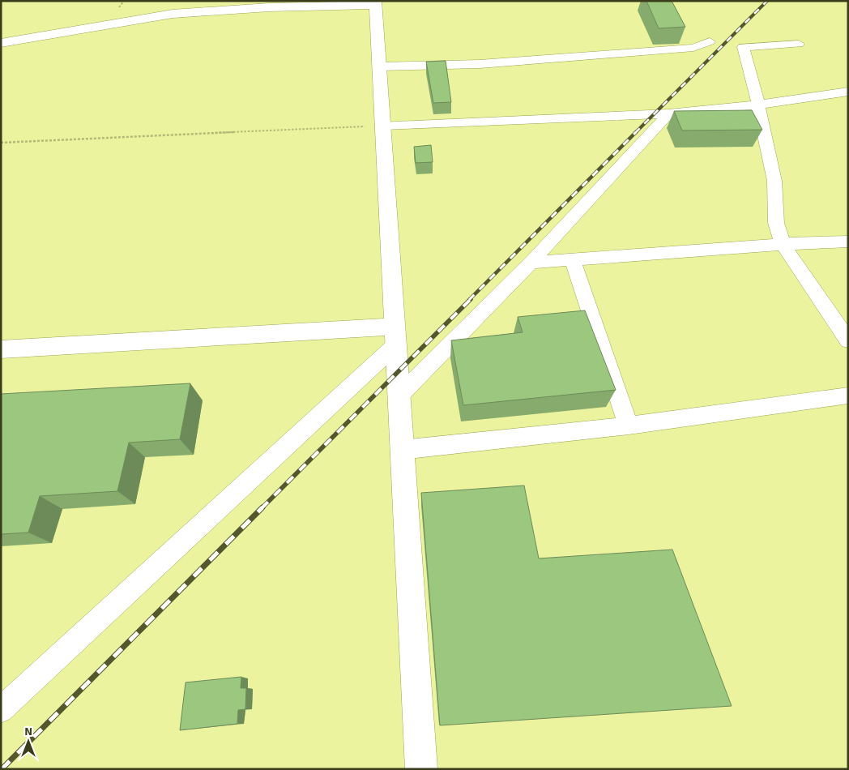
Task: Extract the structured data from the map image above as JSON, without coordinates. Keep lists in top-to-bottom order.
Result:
{
  "north": "top"
}
